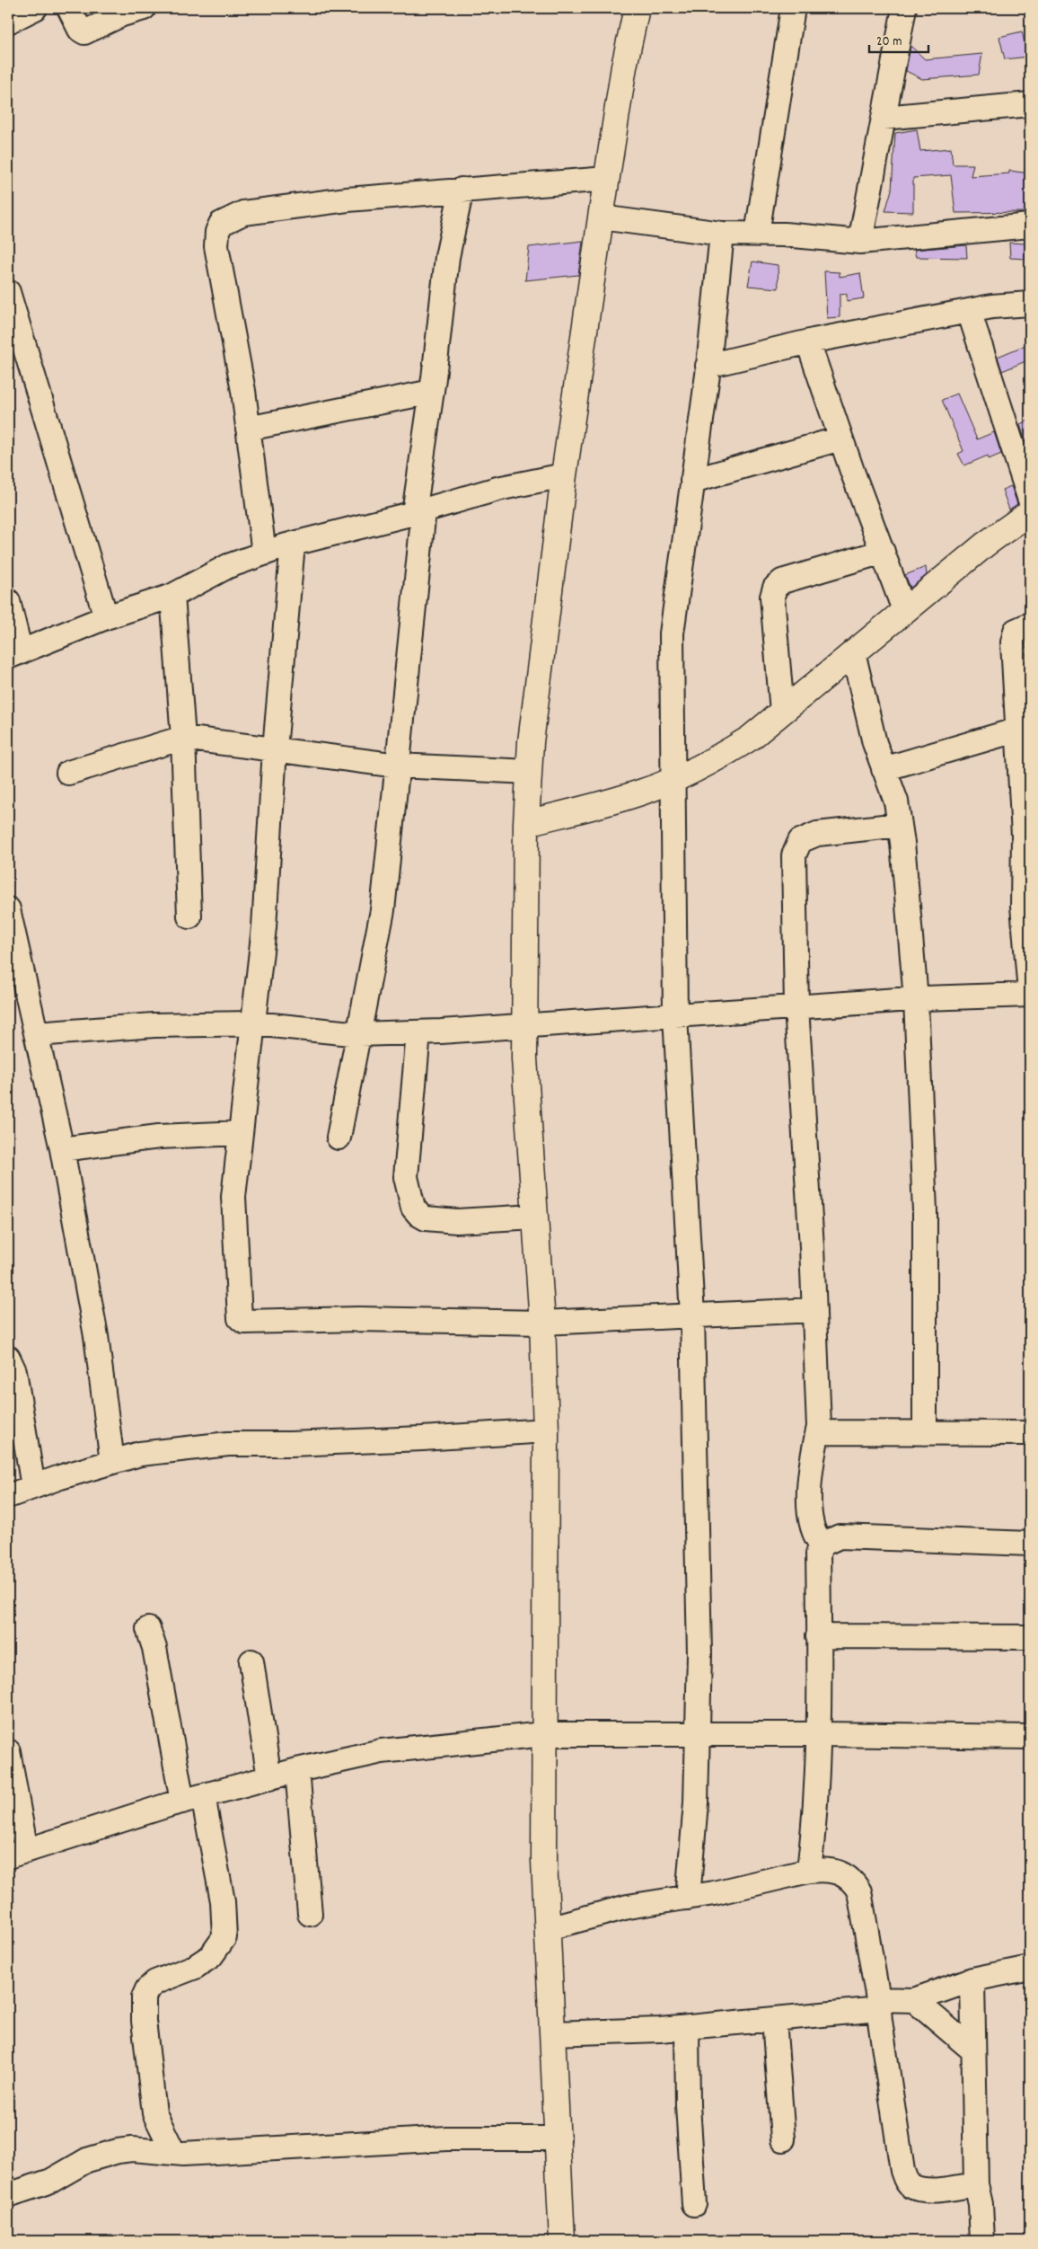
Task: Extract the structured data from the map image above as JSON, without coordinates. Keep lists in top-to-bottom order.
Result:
{
  "scale_bar": "20 m"
}
